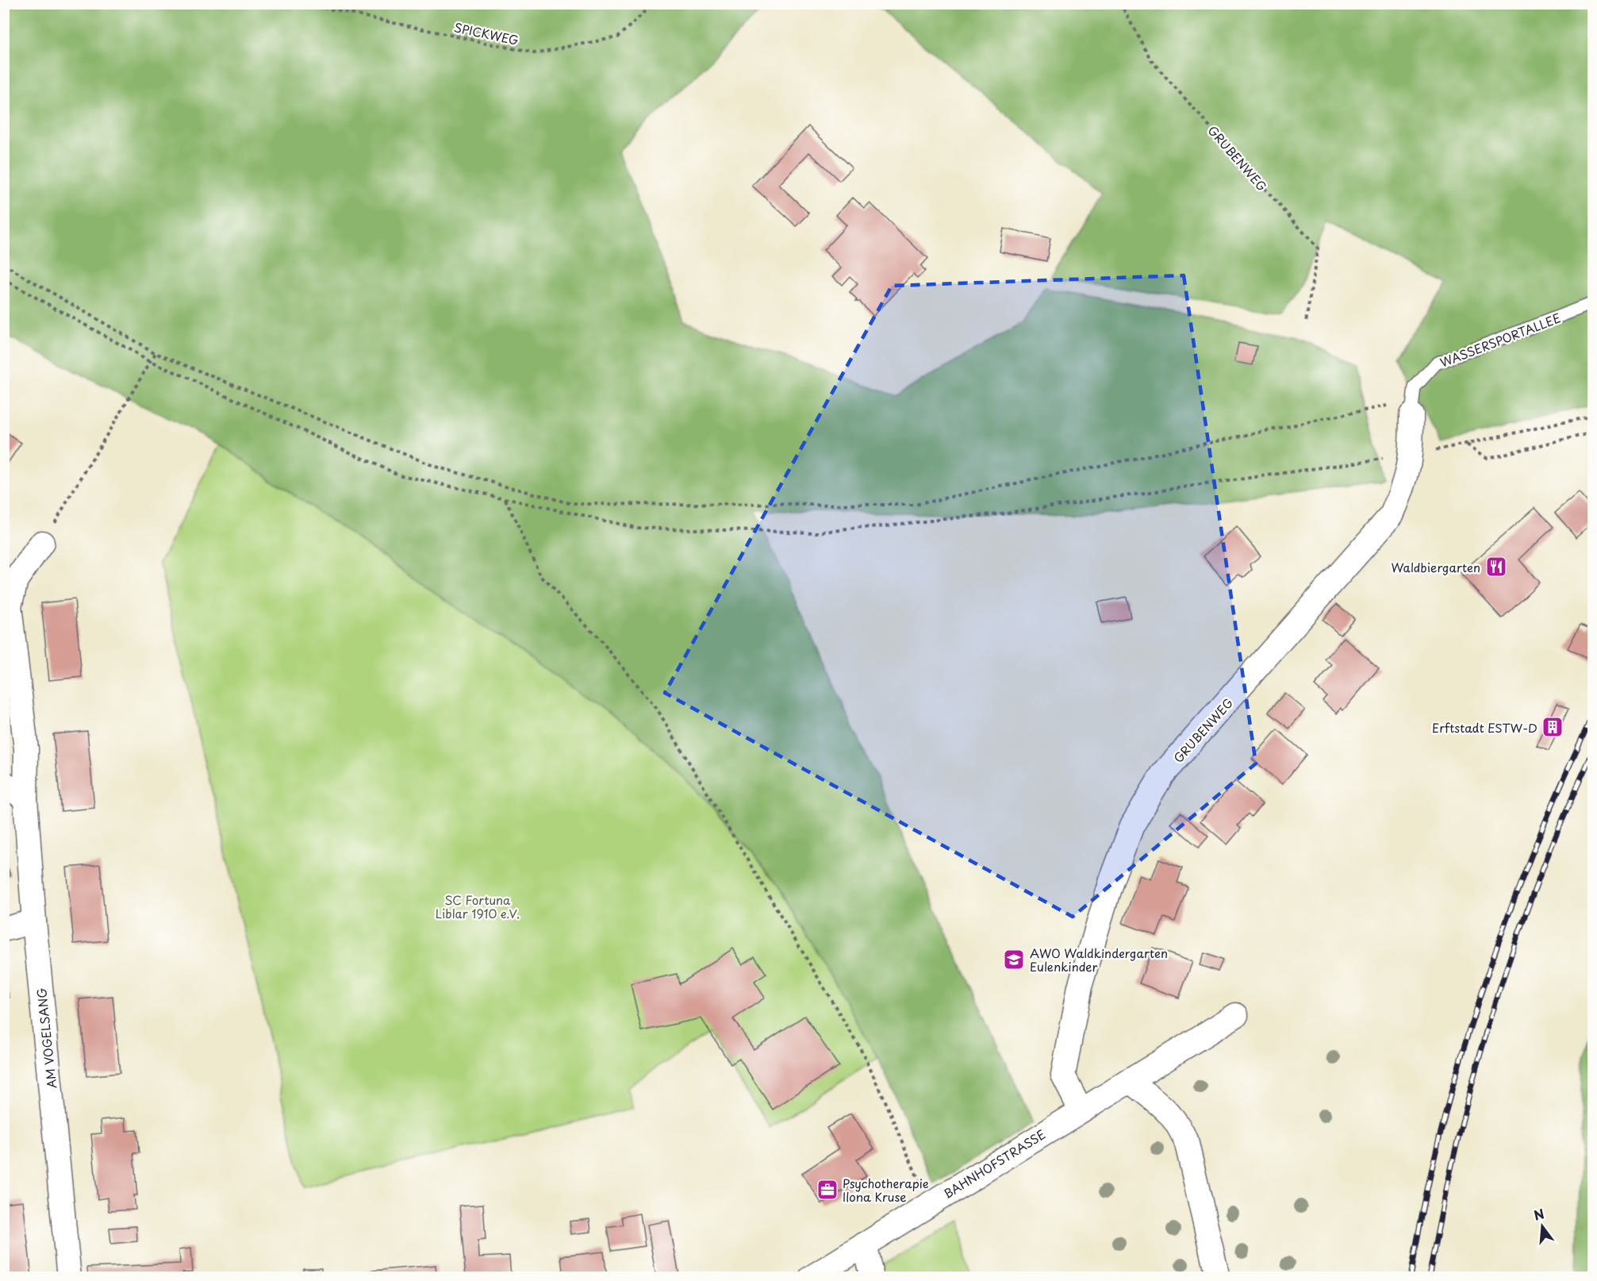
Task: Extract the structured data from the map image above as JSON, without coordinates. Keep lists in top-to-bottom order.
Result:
{
  "streets": {
    "street": ["GRUBENWEG", "AM VOGELSANG", "BAHNHOFSTRASSE"],
    "lane": ["WASSERSPORTALLEE"],
    "path": ["SPICKWEG"]
  },
  "crossings": [
    ["GRUBENWEG", "WASSERSPORTALLEE"],
    ["GRUBENWEG", "BAHNHOFSTRASSE"]
  ],
  "parks": ["SC Fortuna Liblar 1910 e.V."],
  "places": {
    "restaurant": ["Waldbiergarten"],
    "building": ["Erftstadt ESTW-D"],
    "school or university": ["AWO Waldkindergarten Eulenkinder"],
    "office": ["Psychotherapie Ilona Kruse"]
  },
  "north": "top"
}
